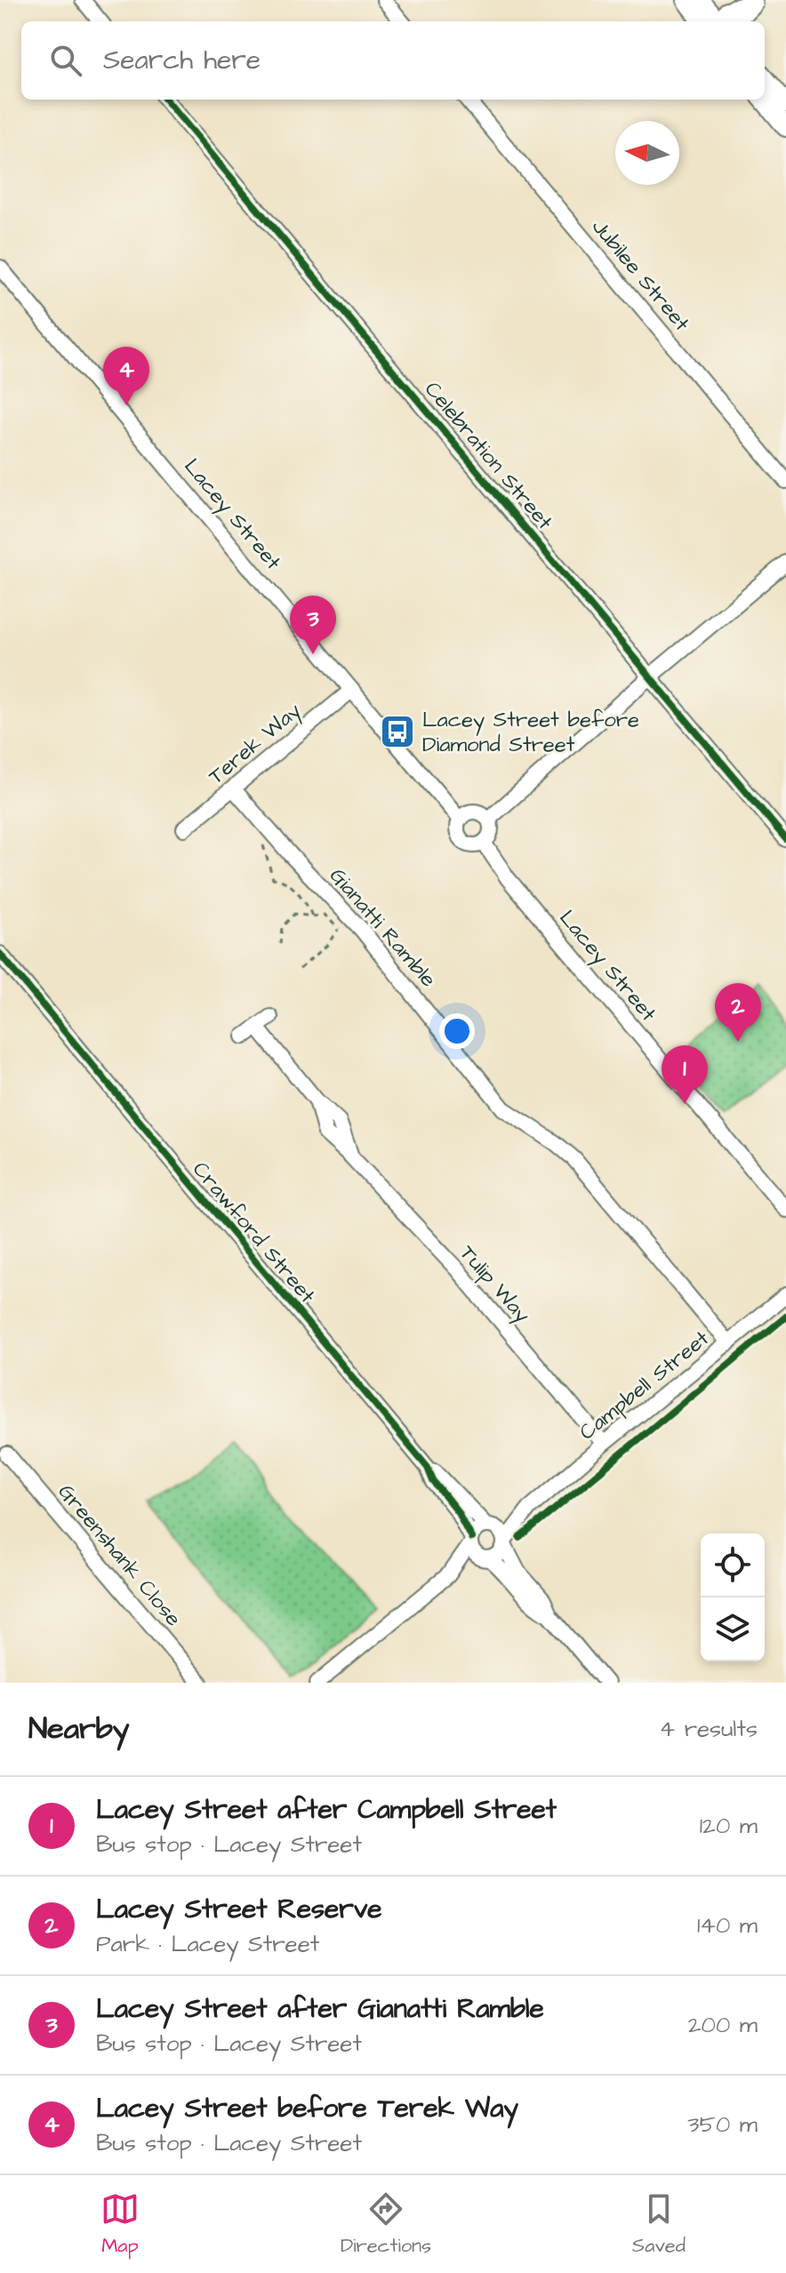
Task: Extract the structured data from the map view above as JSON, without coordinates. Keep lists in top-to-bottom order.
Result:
{
  "streets": {
    "street": [
      "Jubilee Street",
      "Celebration Street",
      "Lacey Street",
      "Terek Way",
      "Gianatti Ramble",
      "Crawford Street",
      "Tulip Way",
      "Campbell Street",
      "Greenshank Close"
    ]
  },
  "crossings": [
    ["Lacey Street", "Terek Way"],
    ["Terek Way", "Gianatti Ramble"],
    ["Gianatti Ramble", "Campbell Street"],
    ["Crawford Street", "Campbell Street"],
    ["Tulip Way", "Campbell Street"]
  ],
  "places": {
    "bus stop": ["Lacey Street before Diamond Street"]
  },
  "north": "left",
  "page": {
    "search": "Search here",
    "pins": [
      "4",
      "3",
      "2",
      "1"
    ],
    "heading": ["Nearby", "4 results"],
    "list": [
      {
        "mark": "1",
        "name": "Lacey Street after Campbell Street",
        "note": "Bus stop · Lacey Street",
        "value": "120 m"
      },
      {
        "mark": "2",
        "name": "Lacey Street Reserve",
        "note": "Park · Lacey Street",
        "value": "140 m"
      },
      {
        "mark": "3",
        "name": "Lacey Street after Gianatti Ramble",
        "note": "Bus stop · Lacey Street",
        "value": "200 m"
      },
      {
        "mark": "4",
        "name": "Lacey Street before Terek Way",
        "note": "Bus stop · Lacey Street",
        "value": "350 m"
      }
    ],
    "nav": ["Map", "Directions", "Saved"]
  }
}
